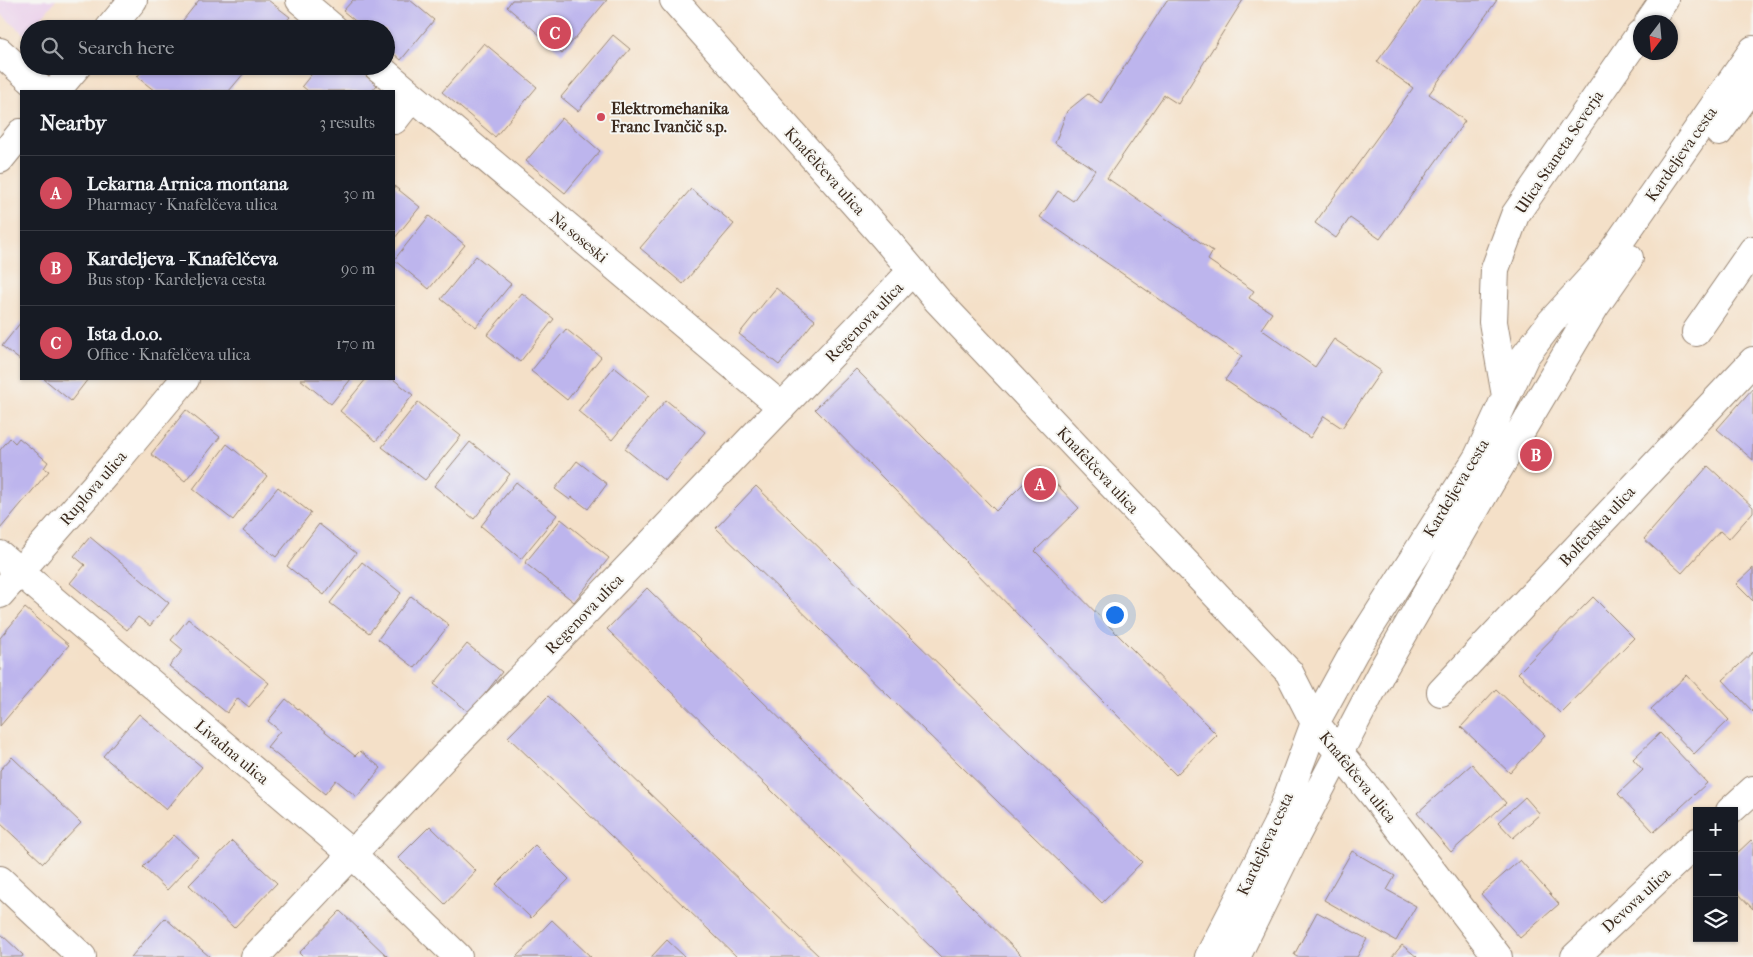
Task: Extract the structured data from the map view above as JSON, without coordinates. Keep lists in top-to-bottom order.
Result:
{
  "streets": {
    "street": [
      "Ulica Staneta Severja",
      "Kardeljeva cesta",
      "Knafelčeva ulica",
      "Na soseski",
      "Regenova ulica",
      "Ruplova ulica",
      "Bolfenška ulica",
      "Livadna ulica",
      "Devova ulica"
    ]
  },
  "crossings": [
    ["Ulica Staneta Severja", "Kardeljeva cesta"],
    ["Kardeljeva cesta", "Knafelčeva ulica"],
    ["Knafelčeva ulica", "Regenova ulica"],
    ["Na soseski", "Regenova ulica"],
    ["Regenova ulica", "Livadna ulica"],
    ["Ruplova ulica", "Livadna ulica"]
  ],
  "places": ["Elektromehanika Franc Ivančič s.p."],
  "north": "bottom",
  "page": {
    "pins": ["C", "B", "A"],
    "search": "Search here",
    "heading": ["Nearby", "3 results"],
    "list": [
      {
        "mark": "A",
        "name": "Lekarna Arnica montana",
        "note": "Pharmacy · Knafelčeva ulica",
        "value": "30 m"
      },
      {
        "mark": "B",
        "name": "Kardeljeva - Knafelčeva",
        "note": "Bus stop · Kardeljeva cesta",
        "value": "90 m"
      },
      {
        "mark": "C",
        "name": "Ista d.o.o.",
        "note": "Office · Knafelčeva ulica",
        "value": "170 m"
      }
    ],
    "map_buttons": ["+", "−"]
  }
}
